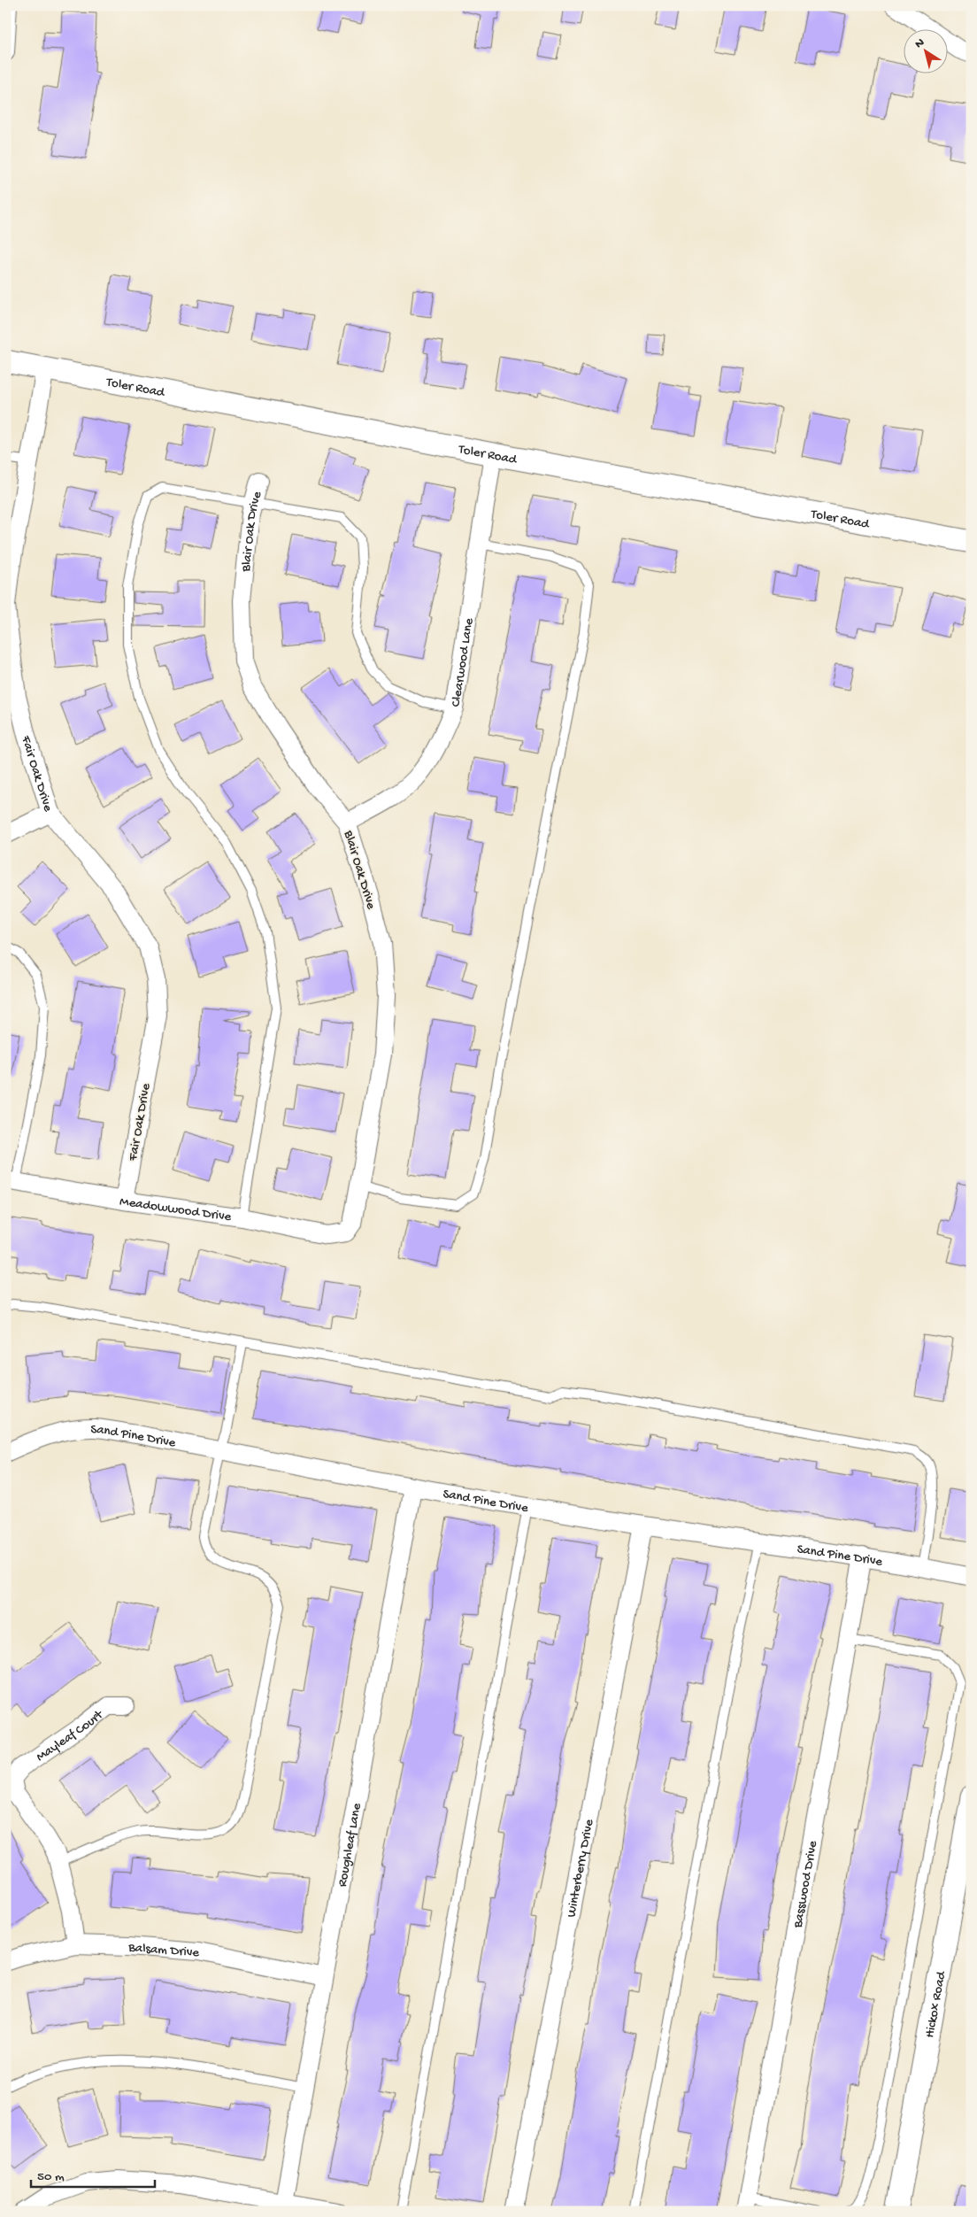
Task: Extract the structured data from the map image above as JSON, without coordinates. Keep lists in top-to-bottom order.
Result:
{
  "streets": {
    "street": [
      "Toler Road",
      "Blair Oak Drive",
      "Clearwood Lane",
      "Fair Oak Drive",
      "Meadowwood Drive",
      "Sand Pine Drive",
      "Mayleaf Court",
      "Roughleaf Lane",
      "Winterberry Drive",
      "Basswood Drive",
      "Balsam Drive",
      "Hickox Road"
    ]
  },
  "crossings": [
    ["Toler Road", "Clearwood Lane"],
    ["Toler Road", "Fair Oak Drive"],
    ["Blair Oak Drive", "Clearwood Lane"],
    ["Blair Oak Drive", "Meadowwood Drive"],
    ["Fair Oak Drive", "Meadowwood Drive"],
    ["Sand Pine Drive", "Roughleaf Lane"],
    ["Sand Pine Drive", "Winterberry Drive"],
    ["Sand Pine Drive", "Basswood Drive"],
    ["Mayleaf Court", "Balsam Drive"],
    ["Roughleaf Lane", "Balsam Drive"]
  ],
  "scale_bar": "50 m",
  "north": "top left"
}
